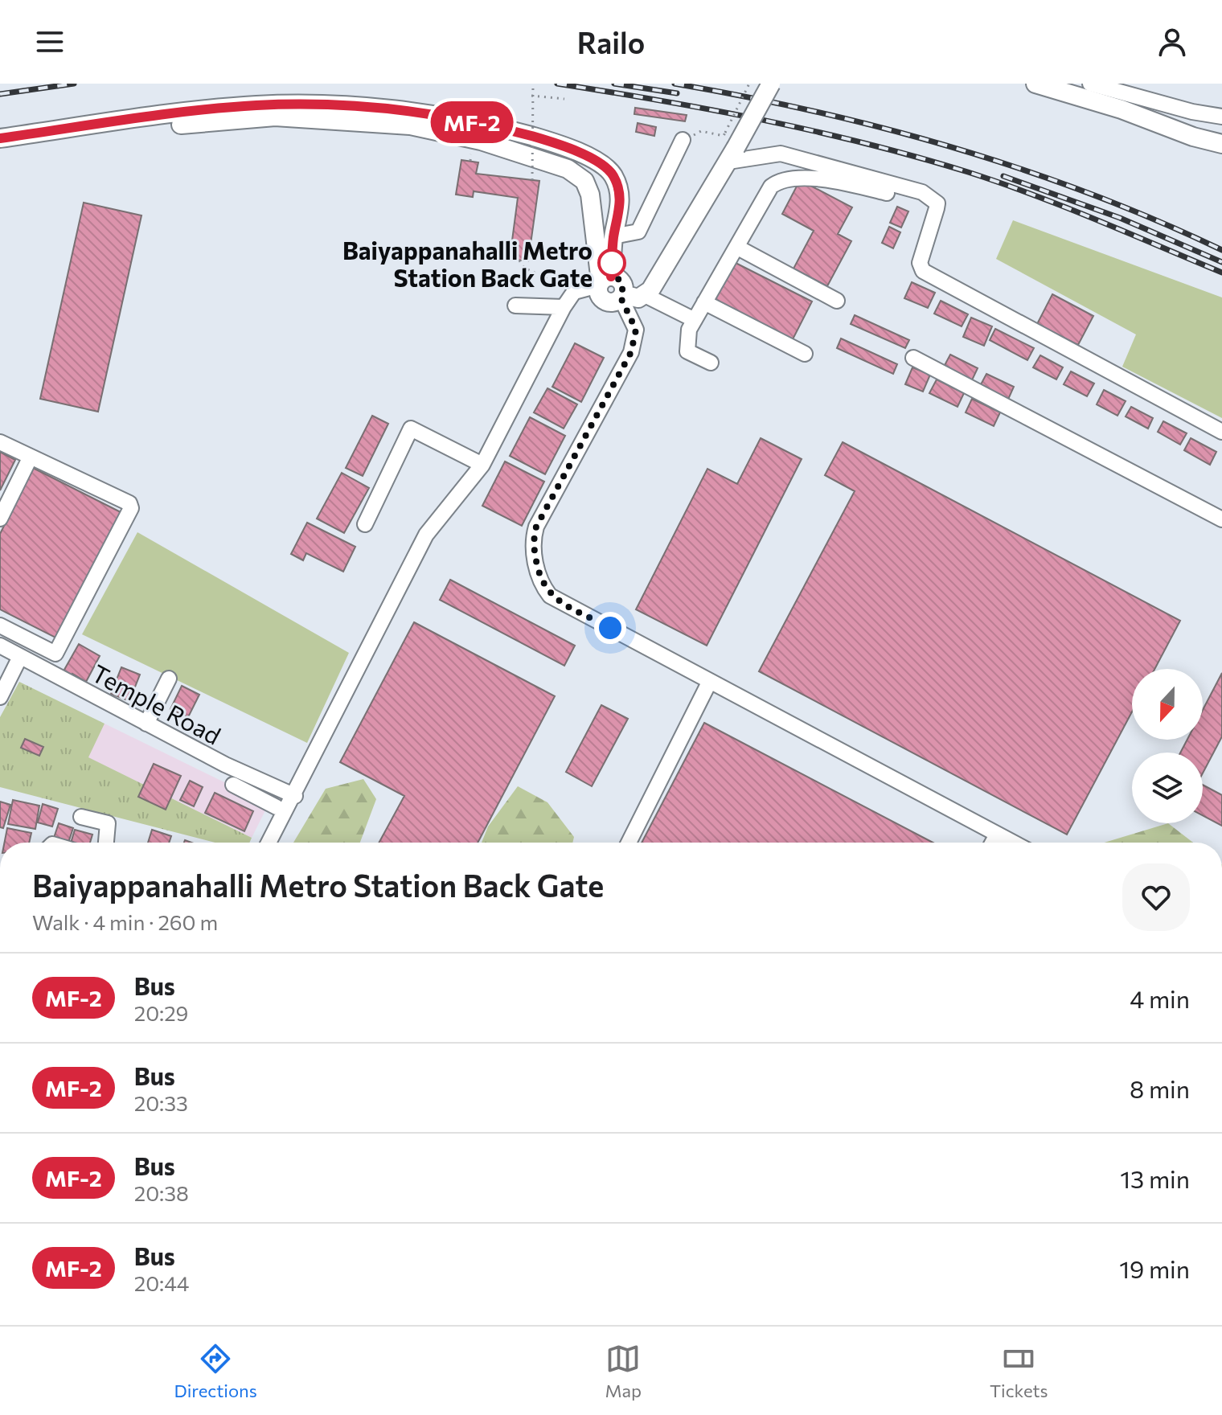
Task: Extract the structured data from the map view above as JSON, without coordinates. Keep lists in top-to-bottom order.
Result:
{
  "streets": {
    "street": ["Temple Road"]
  },
  "places": ["Baiyappanahalli Metro Station Back Gate"],
  "lines": ["bus line MF-2"],
  "north": "bottom",
  "page": {
    "header": "Railo",
    "on_map": "MF-2",
    "heading": ["Baiyappanahalli Metro Station Back Gate", "Walk · 4 min · 260 m"],
    "list": [
      {
        "mark": "MF-2",
        "name": "Bus",
        "note": "20:29",
        "value": "4 min"
      },
      {
        "mark": "MF-2",
        "name": "Bus",
        "note": "20:33",
        "value": "8 min"
      },
      {
        "mark": "MF-2",
        "name": "Bus",
        "note": "20:38",
        "value": "13 min"
      },
      {
        "mark": "MF-2",
        "name": "Bus",
        "note": "20:44",
        "value": "19 min"
      }
    ],
    "tabs": ["Directions", "Map", "Tickets"]
  }
}
